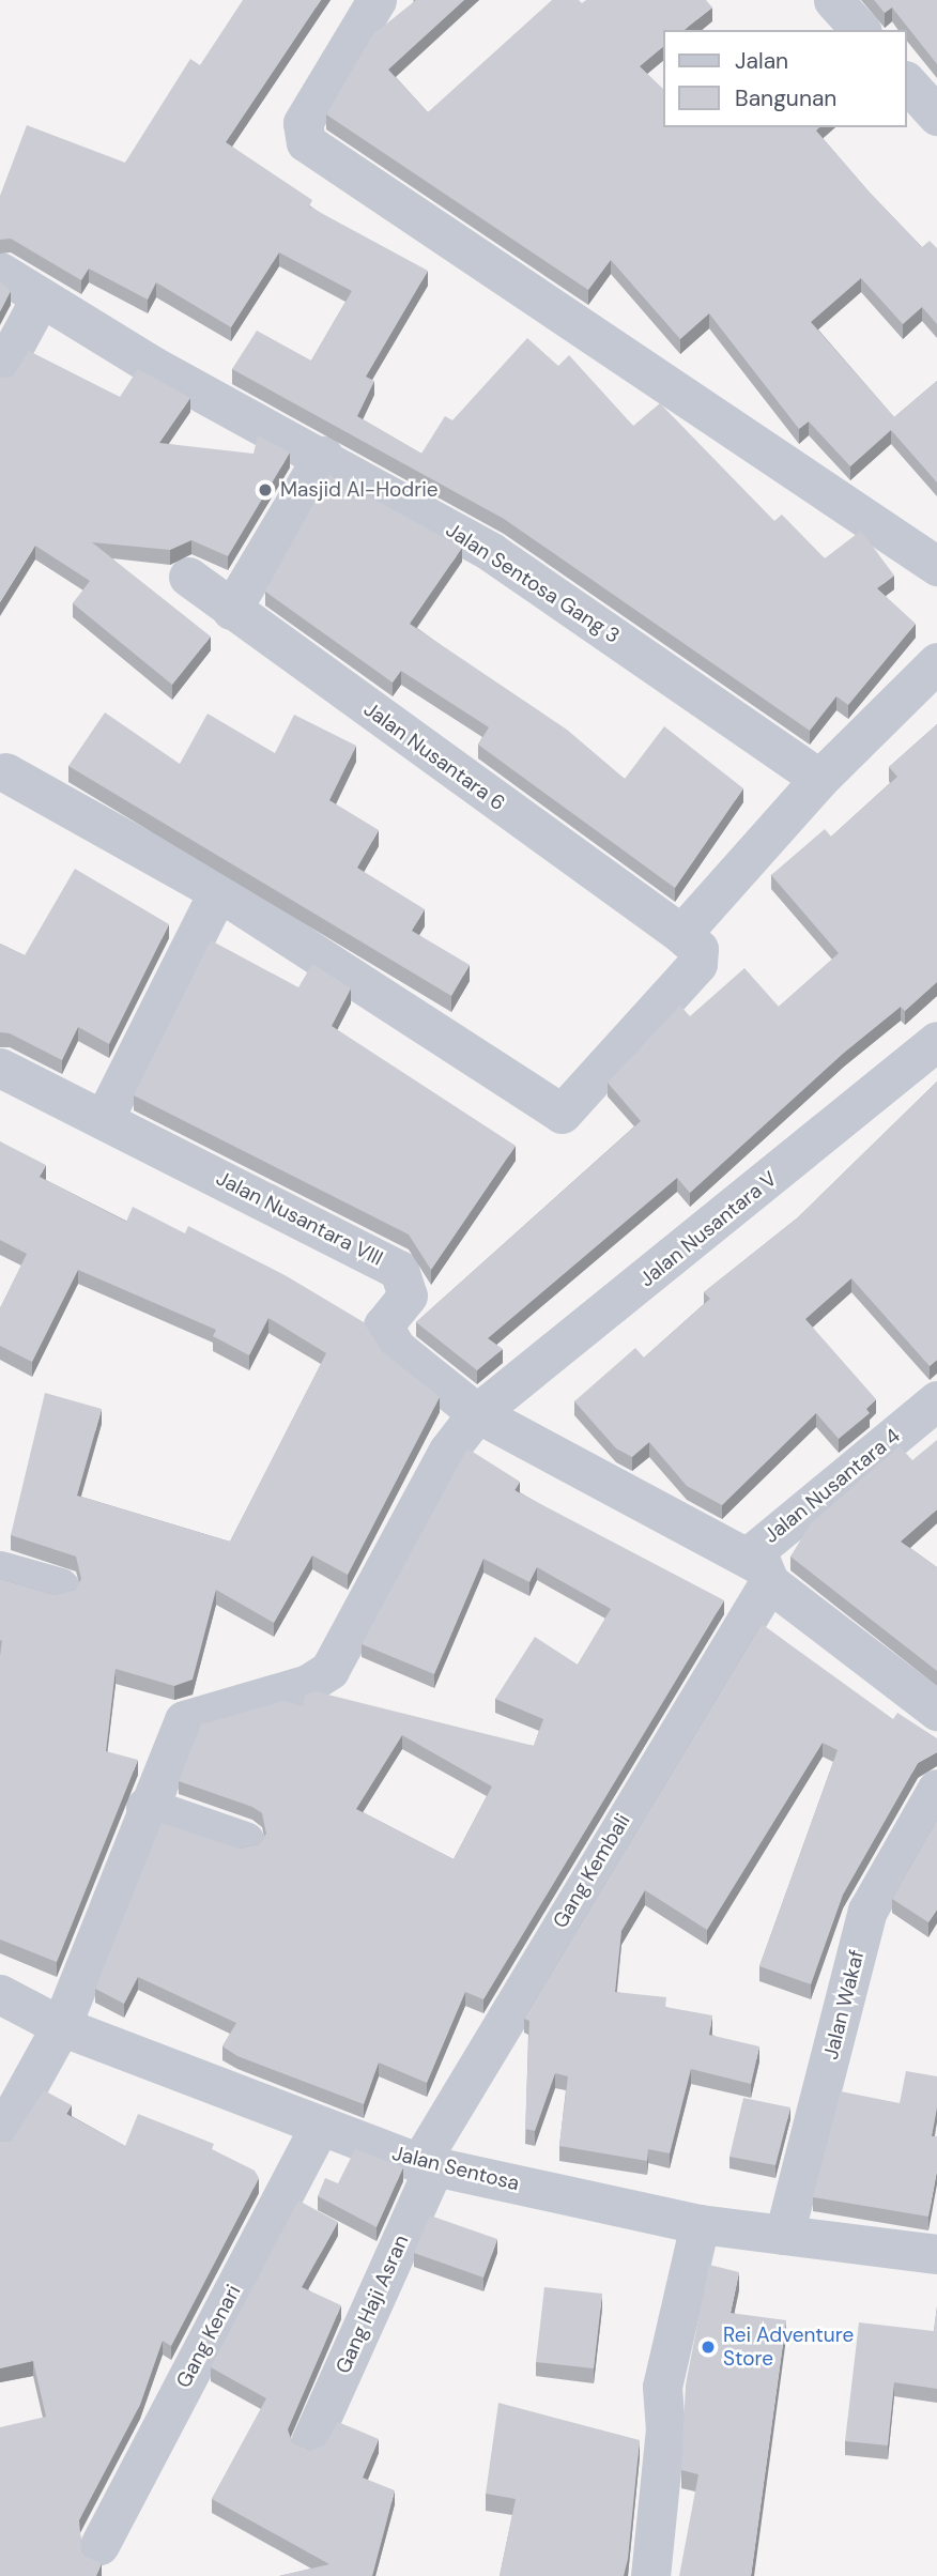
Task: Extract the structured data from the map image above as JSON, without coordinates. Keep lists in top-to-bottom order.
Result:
{
  "streets": {
    "street": [
      "Jalan Sentosa Gang 3",
      "Jalan Nusantara 6",
      "Jalan Nusantara VIII",
      "Jalan Nusantara V",
      "Jalan Nusantara 4",
      "Gang Kembali",
      "Jalan Wakaf",
      "Jalan Sentosa",
      "Gang Haji Asran",
      "Gang Kenari"
    ]
  },
  "crossings": [
    ["Jalan Nusantara VIII", "Jalan Nusantara V"],
    ["Jalan Nusantara V", "Jalan Sentosa"],
    ["Jalan Nusantara 4", "Gang Kembali"],
    ["Gang Kembali", "Jalan Sentosa"],
    ["Gang Kembali", "Gang Haji Asran"],
    ["Jalan Wakaf", "Jalan Sentosa"],
    ["Jalan Sentosa", "Gang Haji Asran"],
    ["Jalan Sentosa", "Gang Kenari"]
  ],
  "places": ["Masjid Al-Hodrie", "Rei Adventure Store"],
  "legend": ["Jalan", "Bangunan"]
}
